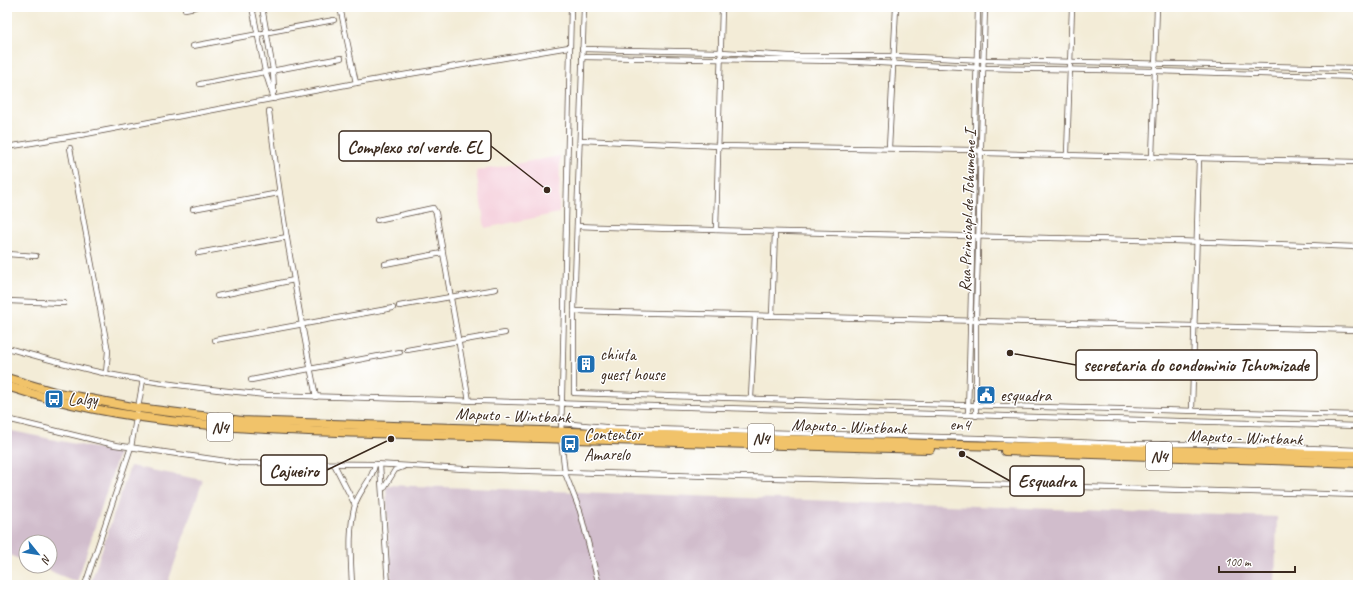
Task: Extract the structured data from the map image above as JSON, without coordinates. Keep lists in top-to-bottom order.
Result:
{
  "streets": {
    "highway": ["Maputo - Wintbank", "N4"],
    "street": ["Rua Princiapl de Tchumene I", "en4"]
  },
  "places": {
    "other": [
      "Complexo sol verde. EL",
      "secretaria do condominio Tchumizade",
      "Cajueiro",
      "Esquadra"
    ],
    "building": ["chiuta guest house"],
    "public building": ["esquadra"],
    "bus stop": ["Lalgy", "Contentor Amarelo"]
  },
  "scale_bar": "100 m",
  "north": "bottom right"
}
